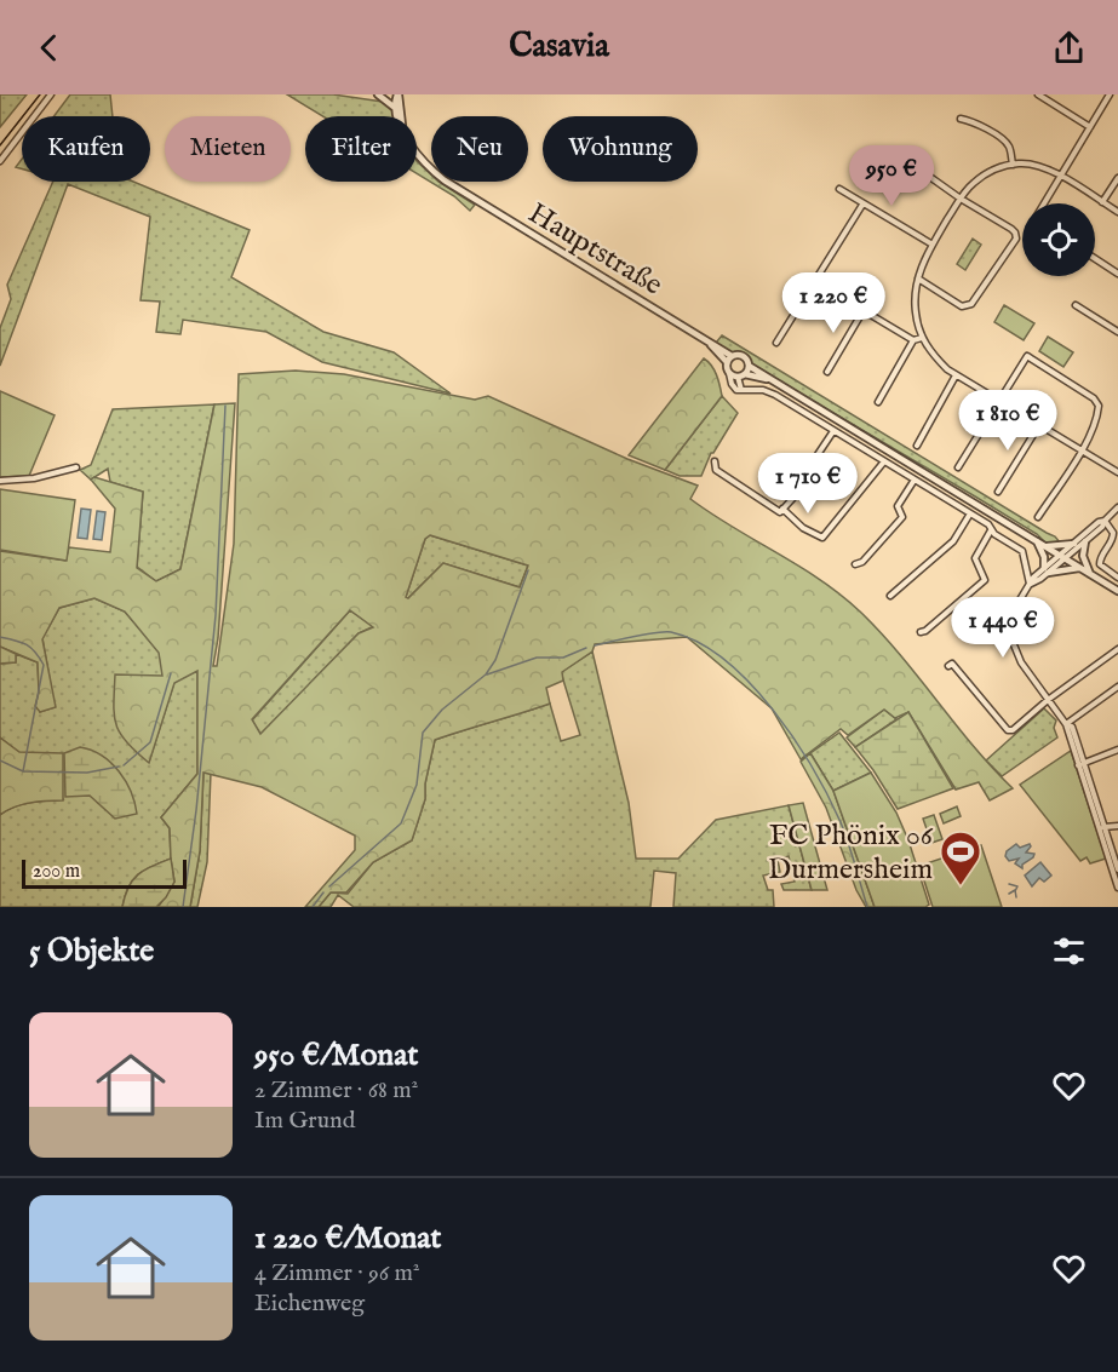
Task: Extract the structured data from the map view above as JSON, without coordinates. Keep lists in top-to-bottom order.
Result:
{
  "streets": {
    "street": ["Hauptstraße"]
  },
  "places": {
    "sports": ["FC Phönix 06 Durmersheim"]
  },
  "scale_bar": "200 m",
  "page": {
    "header": "Casavia",
    "chip": [
      "Kaufen",
      "Mieten",
      "Filter",
      "Neu",
      "Wohnung"
    ],
    "price": [
      "950 €",
      "1 220 €",
      "1 810 €",
      "1 710 €",
      "1 440 €"
    ],
    "scale": "200 m",
    "heading": "5 Objekte",
    "list": [
      {
        "name": "950 €/Monat",
        "note": "2 Zimmer · 68 m² · Im Grund"
      },
      {
        "name": "1 220 €/Monat",
        "note": "4 Zimmer · 96 m² · Eichenweg"
      }
    ]
  }
}
